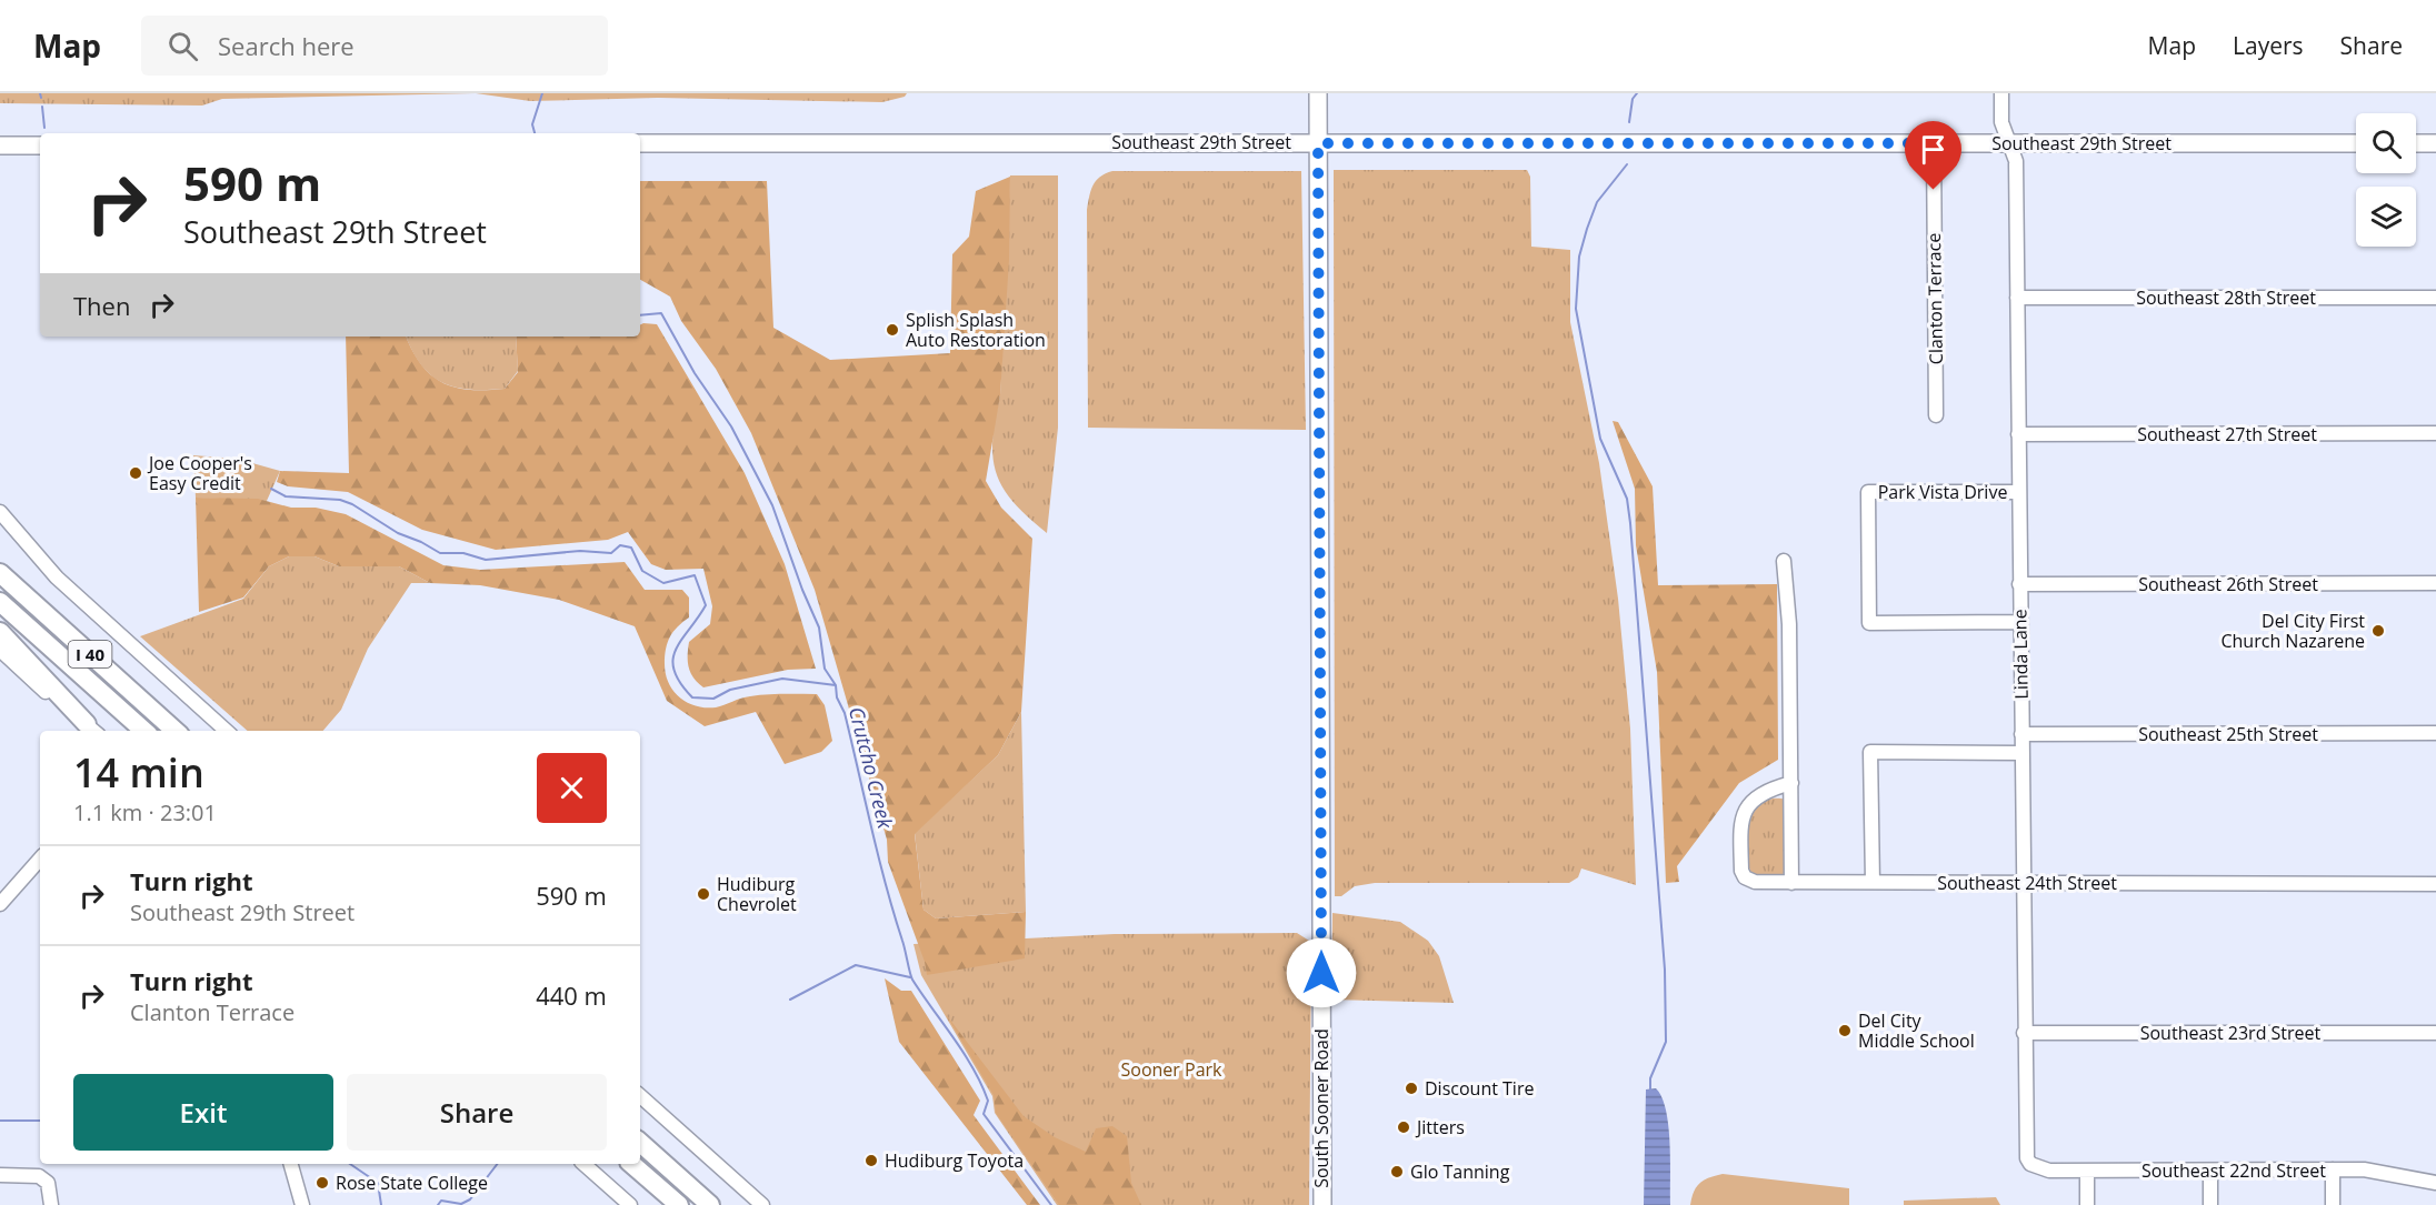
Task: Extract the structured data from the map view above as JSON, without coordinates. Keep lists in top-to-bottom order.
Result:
{
  "streets": {
    "highway": ["I 40"],
    "main road": ["Southeast 29th Street", "South Sooner Road"],
    "street": [
      "Southeast 28th Street",
      "Clanton Terrace",
      "Southeast 27th Street",
      "Park Vista Drive",
      "Southeast 26th Street",
      "Linda Lane",
      "Southeast 25th Street",
      "Southeast 24th Street",
      "Southeast 23rd Street",
      "Southeast 22nd Street"
    ]
  },
  "crossings": [
    ["Southeast 29th Street", "Clanton Terrace"],
    ["Southeast 29th Street", "Linda Lane"],
    ["Southeast 29th Street", "South Sooner Road"],
    ["Southeast 28th Street", "Linda Lane"],
    ["Southeast 27th Street", "Linda Lane"],
    ["Park Vista Drive", "Linda Lane"],
    ["Southeast 26th Street", "Linda Lane"],
    ["Linda Lane", "Southeast 25th Street"],
    ["Linda Lane", "Southeast 24th Street"],
    ["Linda Lane", "Southeast 23rd Street"],
    ["Linda Lane", "Southeast 22nd Street"]
  ],
  "water": ["Crutcho Creek"],
  "parks": ["Sooner Park"],
  "places": [
    "Splish Splash Auto Restoration",
    "Joe Cooper's Easy Credit",
    "Del City First Church Nazarene",
    "Hudiburg Chevrolet",
    "Del City Middle School",
    "Discount Tire",
    "Jitters",
    "Hudiburg Toyota",
    "Glo Tanning",
    "Rose State College"
  ],
  "page": {
    "header": "Map",
    "search": "Search here",
    "nav": ["Map", "Layers", "Share"],
    "turn": ["590 m", "Southeast 29th Street"],
    "then": "Then",
    "heading": ["14 min", "1.1 km · 23:01"],
    "list": [
      {
        "name": "Turn right",
        "note": "Southeast 29th Street",
        "value": "590 m"
      },
      {
        "name": "Turn right",
        "note": "Clanton Terrace",
        "value": "440 m"
      }
    ],
    "buttons": ["Exit", "Share"]
  }
}
